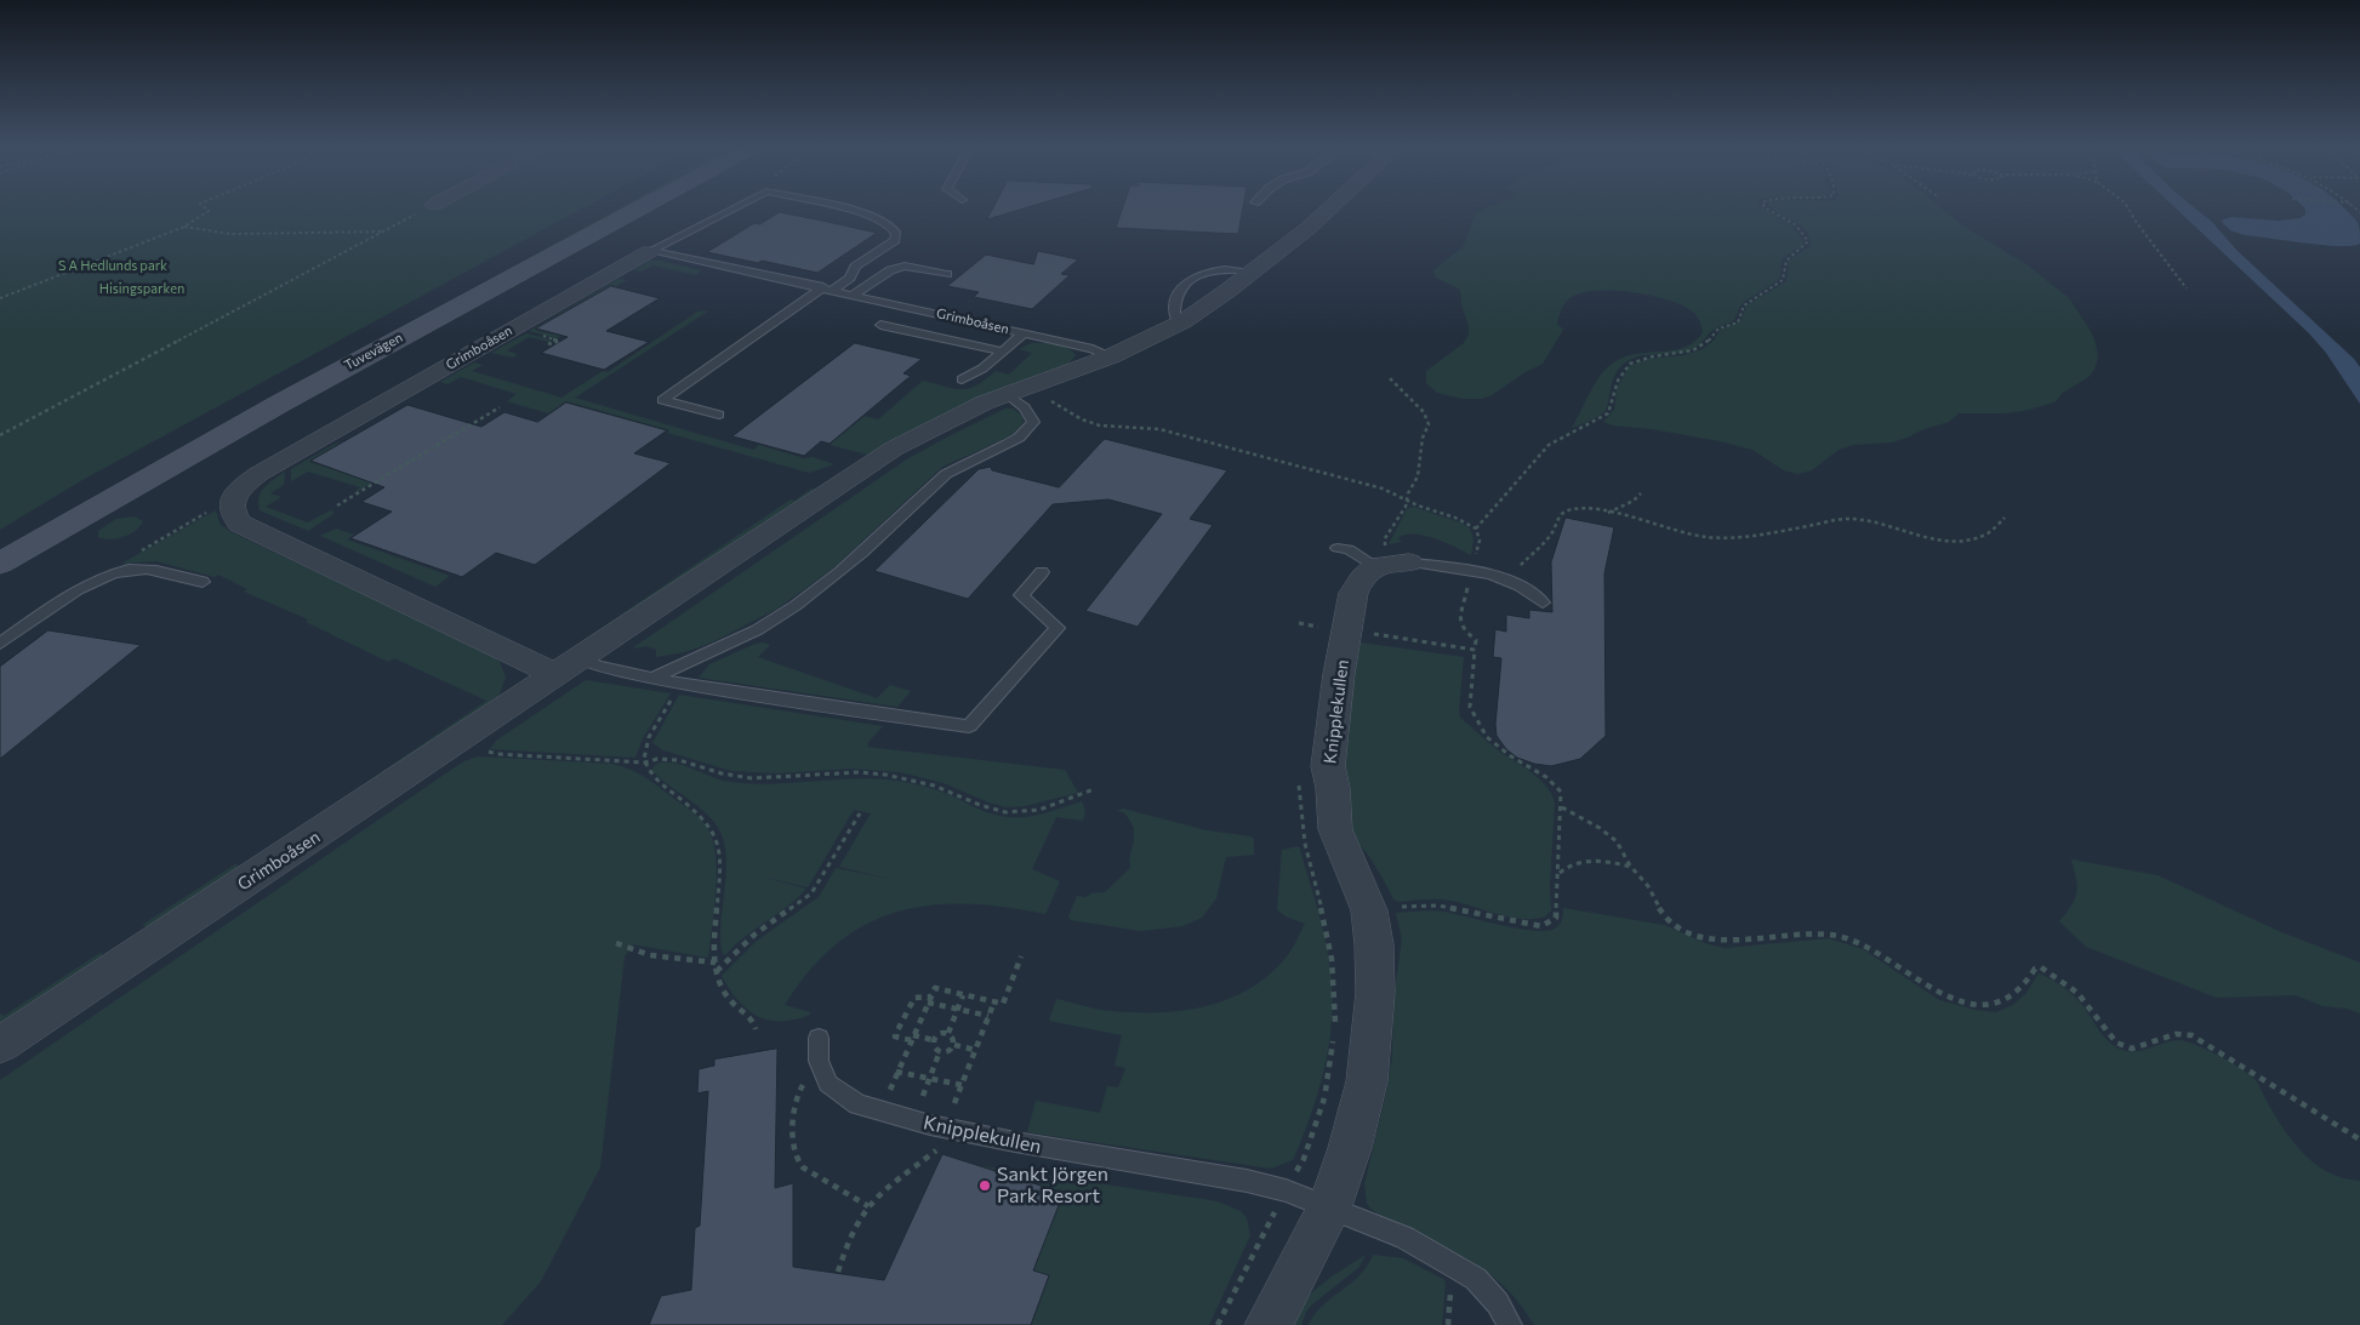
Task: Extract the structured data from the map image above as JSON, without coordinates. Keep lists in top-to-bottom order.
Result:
{
  "streets": {
    "main road": ["Tuvevägen"],
    "street": ["Grimboåsen", "Knipplekullen"]
  },
  "parks": ["S A Hedlunds park", "Hisingsparken"],
  "places": ["Sankt Jörgen Park Resort"]
}
